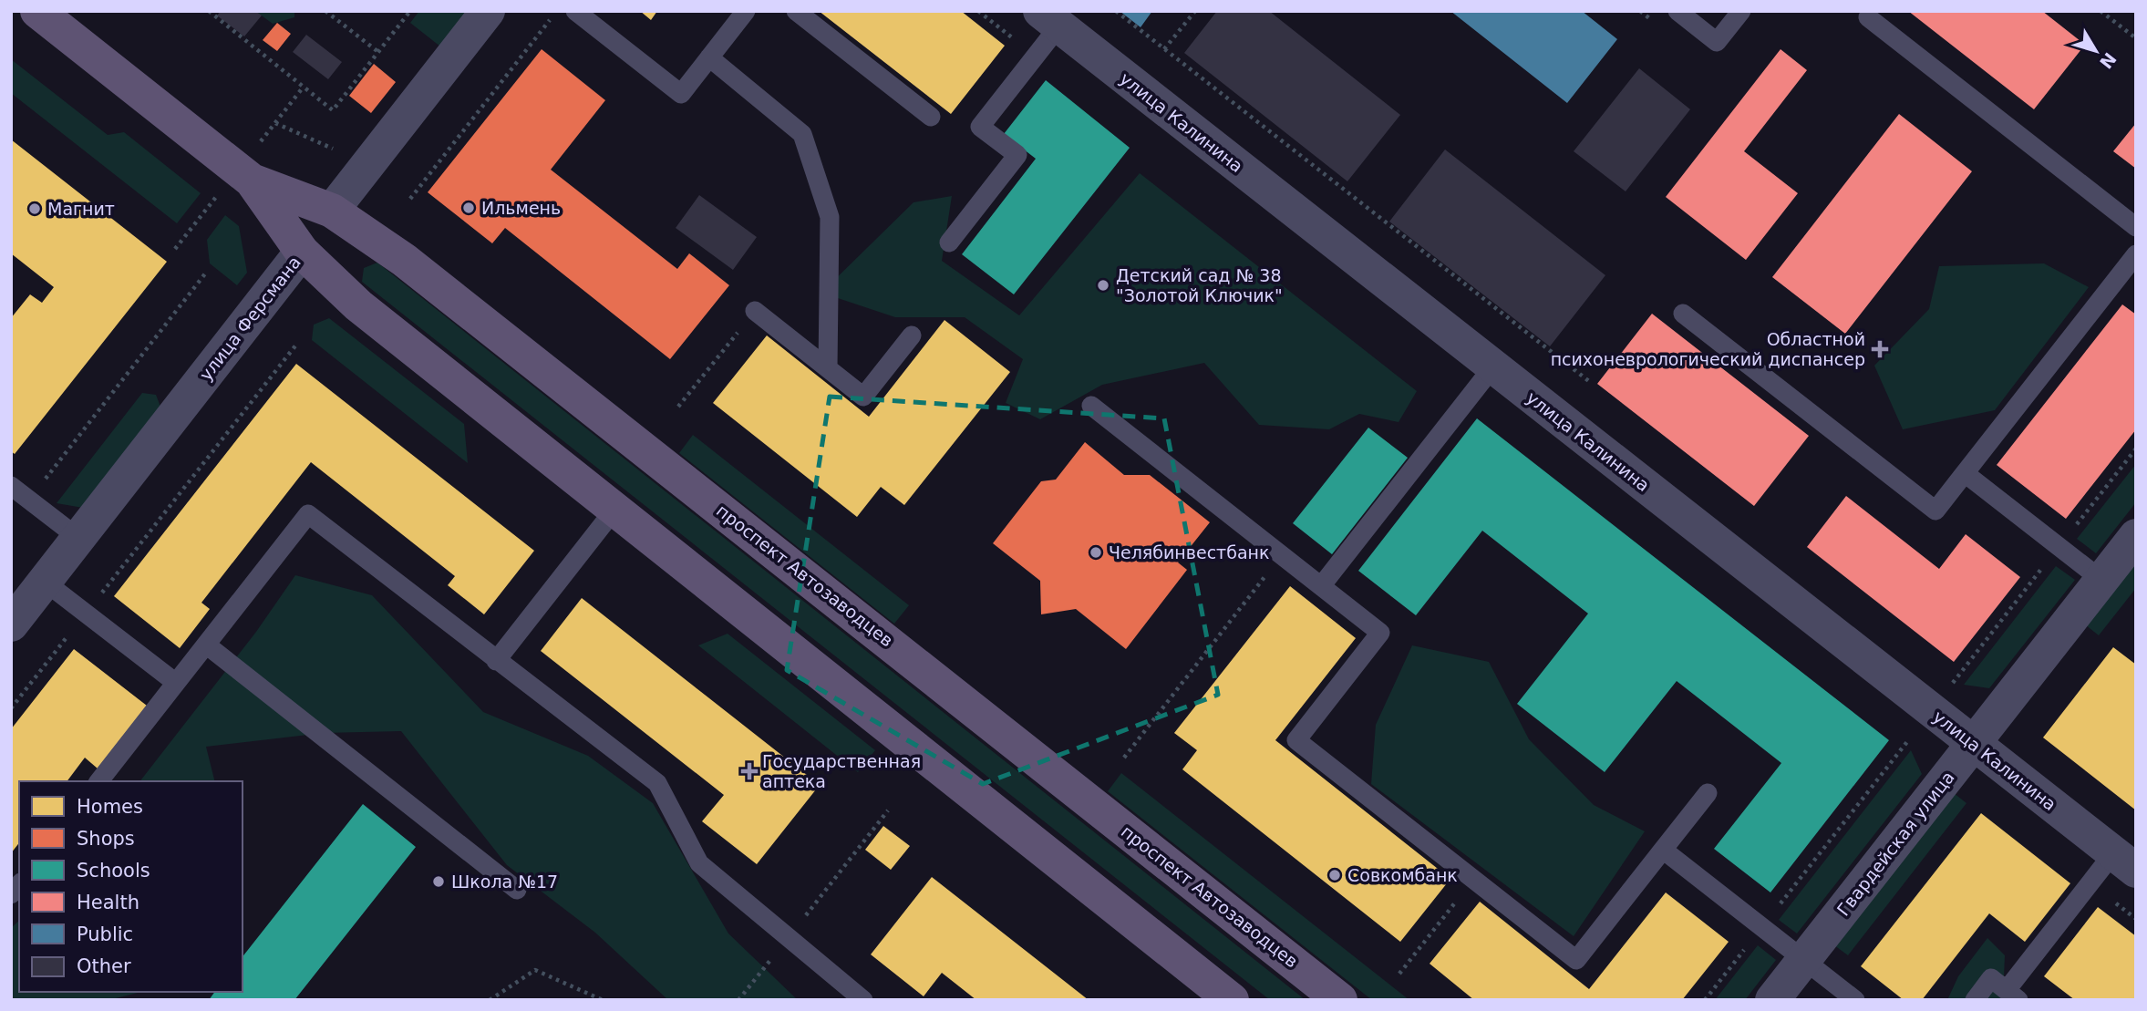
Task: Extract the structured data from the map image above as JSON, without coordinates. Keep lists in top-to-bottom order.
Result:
{
  "streets": {
    "main road": ["улица Ферсмана", "проспект Автозаводцев"],
    "street": ["улица Калинина", "Гвардейская улица"]
  },
  "crossings": [
    ["улица Калинина", "Гвардейская улица"],
    ["улица Ферсмана", "проспект Автозаводцев"]
  ],
  "places": {
    "other": [
      "Ильмень",
      "Магнит",
      "Детский сад № 38 \"Золотой Ключик\"",
      "Челябинвестбанк",
      "Совкомбанк",
      "Школа №17"
    ],
    "health": ["Областной психоневрологический диспансер", "Государственная аптека"]
  },
  "legend": [
    "Homes",
    "Shops",
    "Schools",
    "Health",
    "Public",
    "Other"
  ],
  "north": "bottom right"
}
